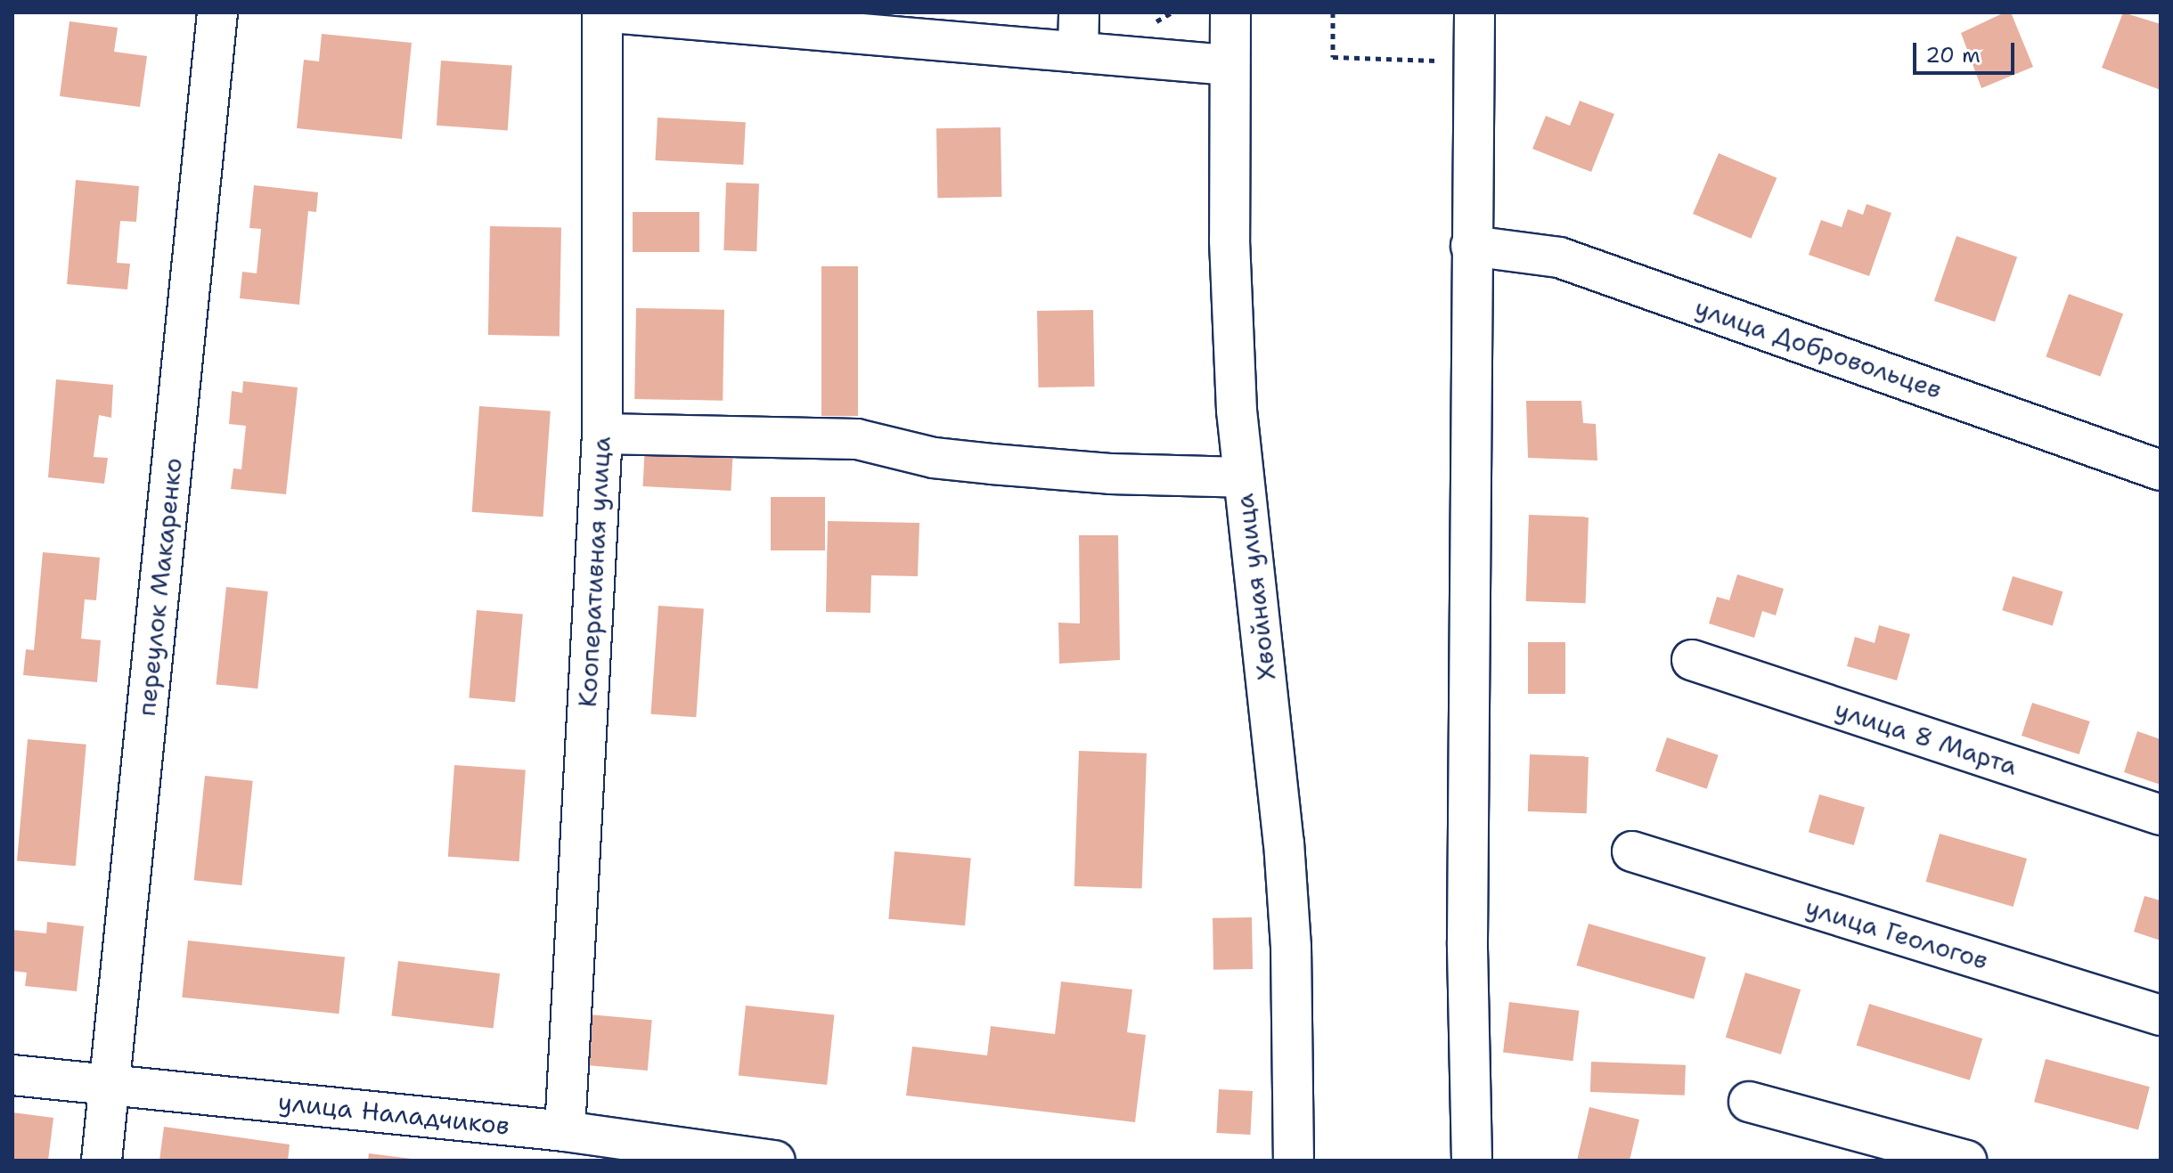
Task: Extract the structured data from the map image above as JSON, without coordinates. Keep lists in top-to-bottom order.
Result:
{
  "streets": {
    "street": [
      "улица Добровольцев",
      "Кооперативная улица",
      "переулок Макаренко",
      "Хвойная улица",
      "улица 8 Марта",
      "улица Геологов",
      "улица Наладчиков"
    ]
  },
  "crossings": [
    ["Кооперативная улица", "улица Наладчиков"],
    ["переулок Макаренко", "улица Наладчиков"]
  ],
  "scale_bar": "20 m"
}
